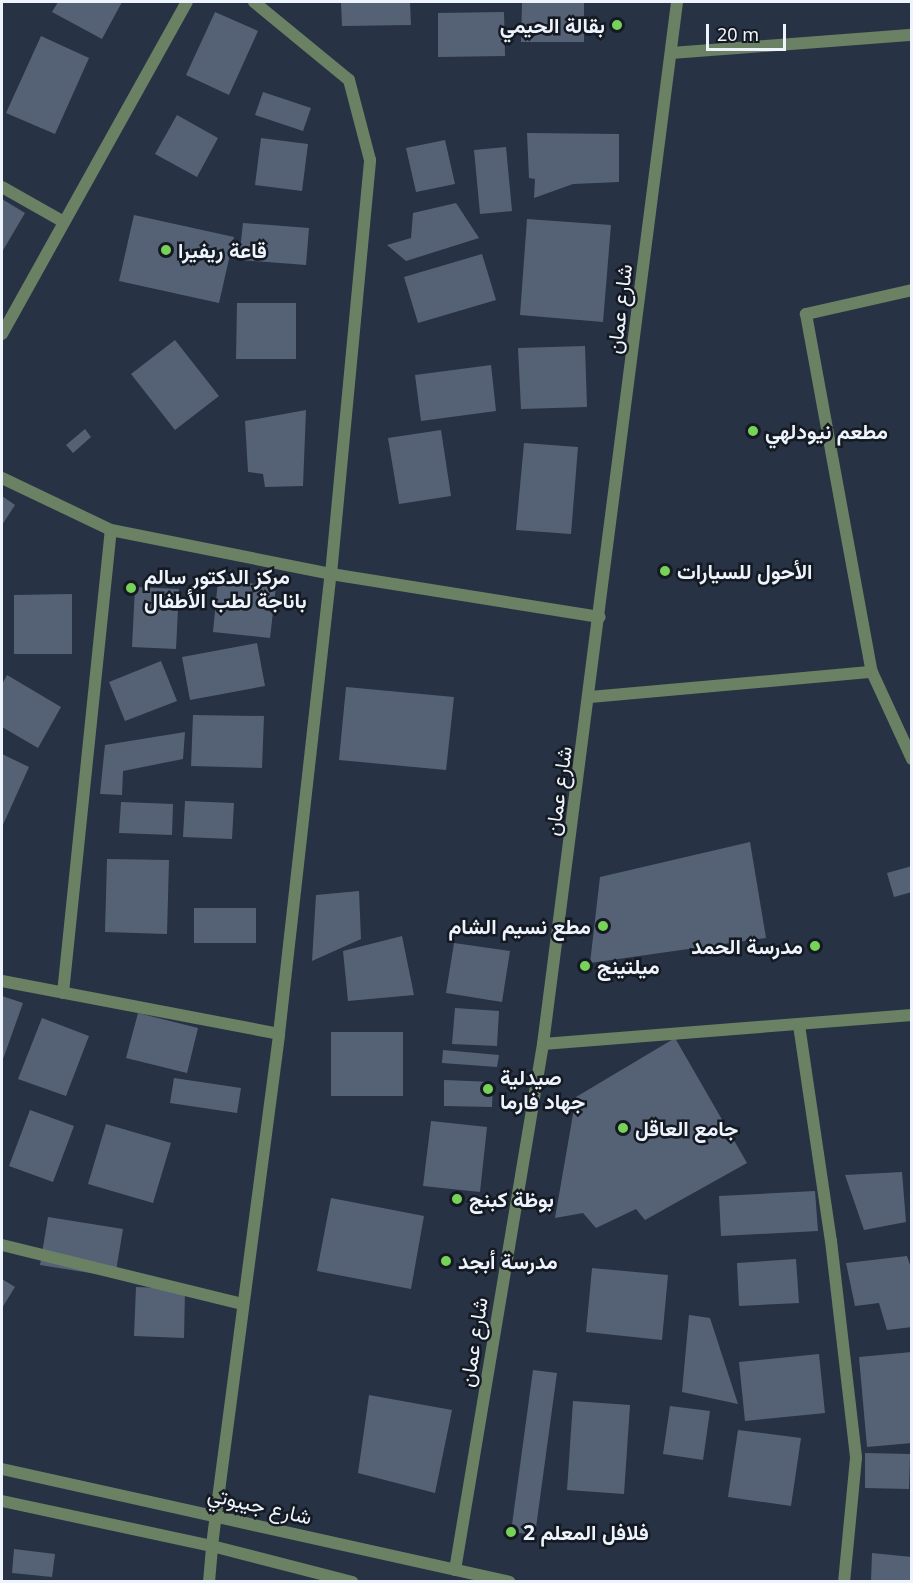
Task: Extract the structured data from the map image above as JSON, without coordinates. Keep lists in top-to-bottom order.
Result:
{
  "streets": {
    "street": ["شارع عمان", "شارع جيبوتي"]
  },
  "crossings": [
    ["شارع عمان", "شارع جيبوتي"]
  ],
  "places": [
    "بقالة الحيمي",
    "قاعة ريفيرا",
    "مطعم نيودلهي",
    "الأحول للسيارات",
    "مركز الدكتور سالم باناجة لطب الأطفال",
    "مطع نسيم الشام",
    "مدرسة الحمد",
    "ميلتينج",
    "صيدلية جهاد فارما",
    "جامع العاقل",
    "بوظة كبنج",
    "مدرسة أبجد",
    "فلافل المعلم 2"
  ],
  "scale_bar": "20 m"
}
